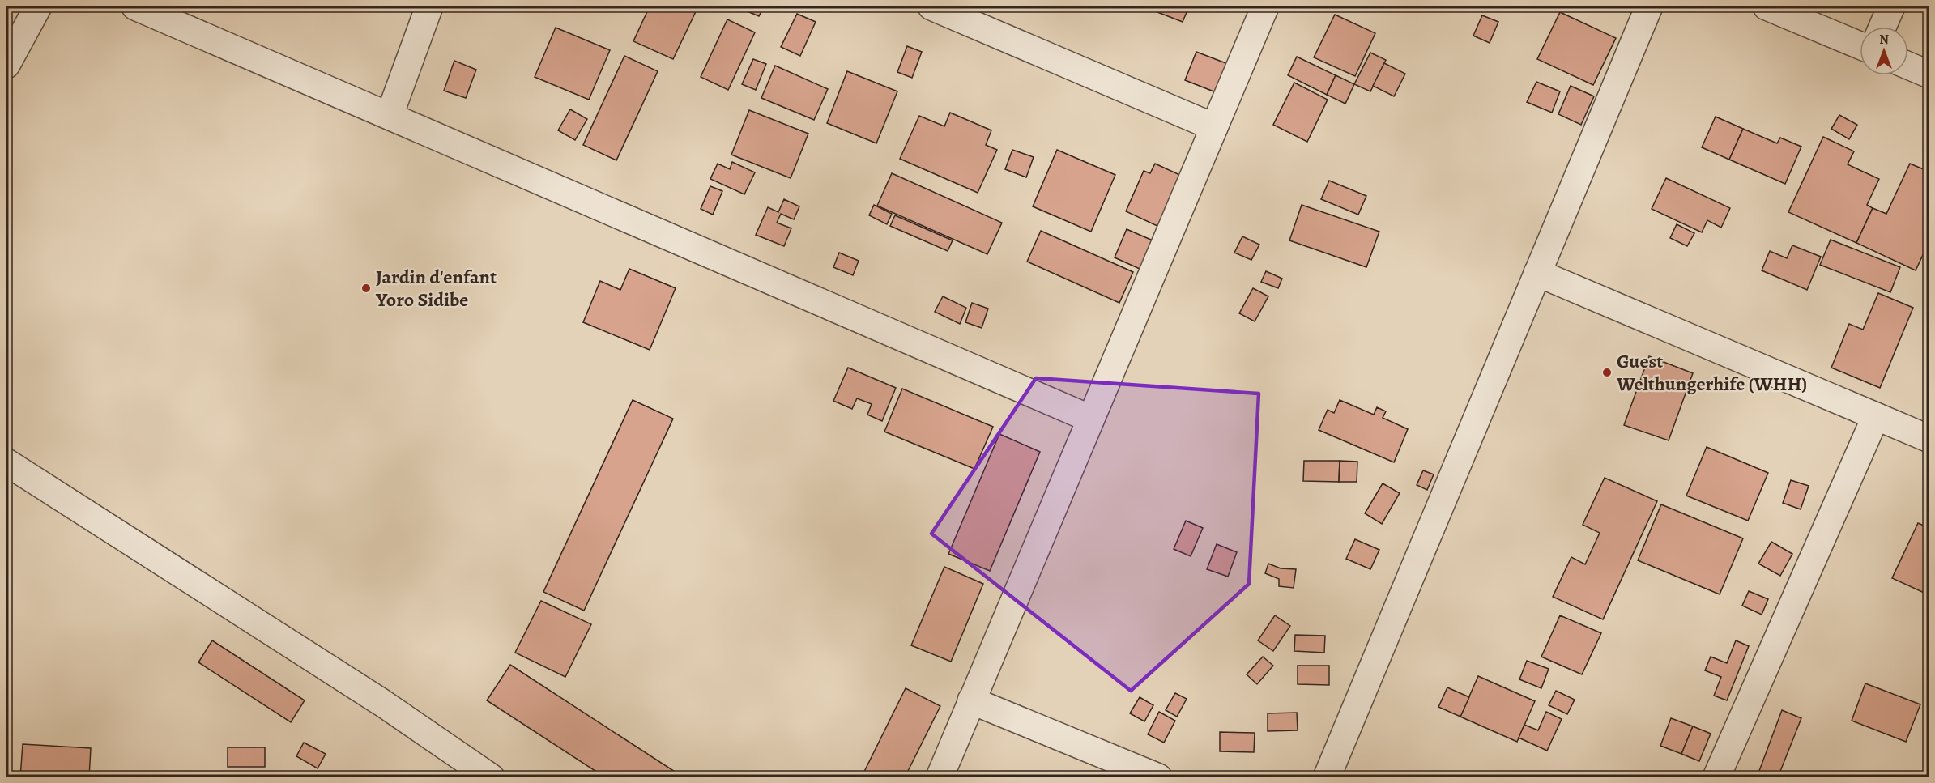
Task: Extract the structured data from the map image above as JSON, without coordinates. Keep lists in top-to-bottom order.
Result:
{
  "places": ["Jardin d'enfant Yoro Sidibe", "Guest Welthungerhife (WHH)"],
  "north": "top"
}
